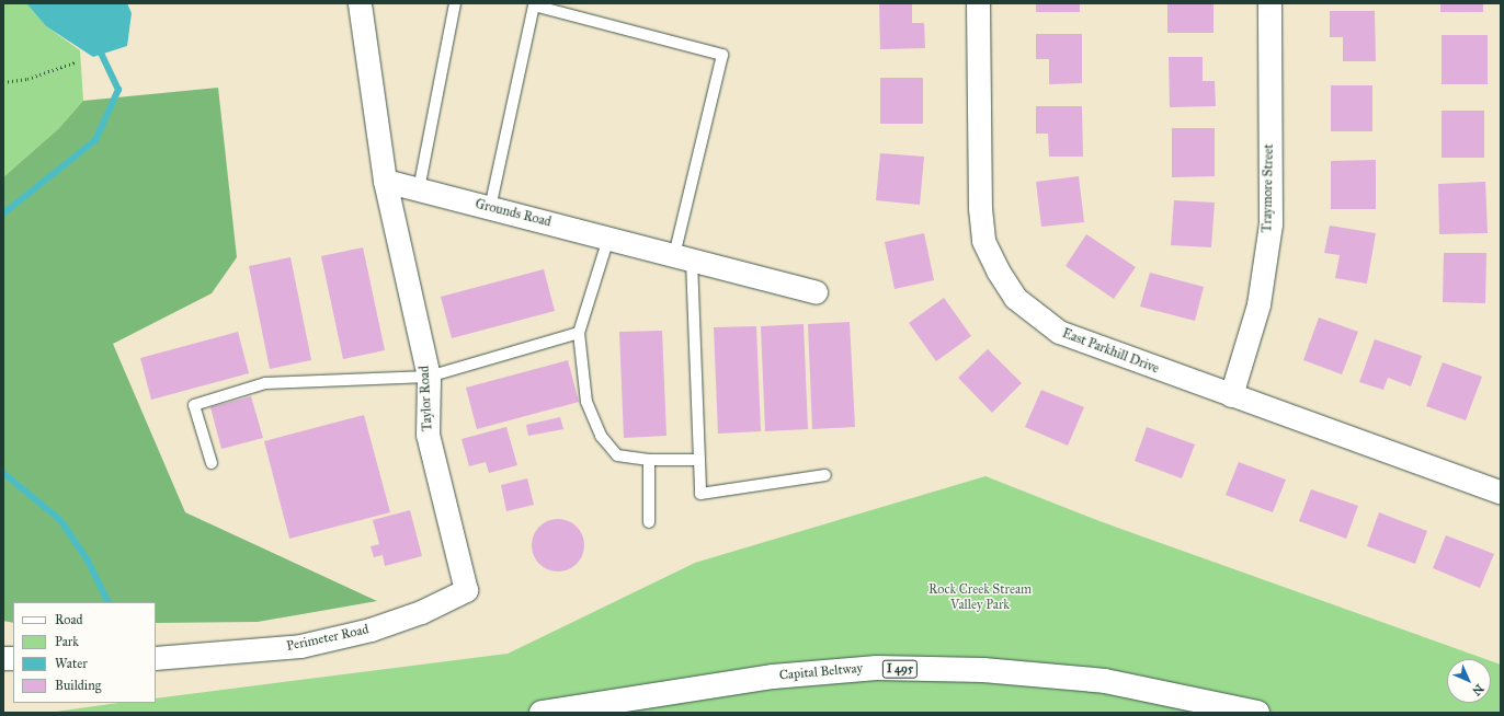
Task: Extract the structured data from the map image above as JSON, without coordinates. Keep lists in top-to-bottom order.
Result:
{
  "streets": {
    "highway": ["I 495", "Capital Beltway"],
    "street": [
      "Traymore Street",
      "Grounds Road",
      "East Parkhill Drive",
      "Taylor Road",
      "Perimeter Road"
    ]
  },
  "crossings": [
    ["Traymore Street", "East Parkhill Drive"],
    ["Grounds Road", "Taylor Road"],
    ["Taylor Road", "Perimeter Road"]
  ],
  "parks": ["Rock Creek Stream Valley Park"],
  "legend": [
    "Road",
    "Park",
    "Water",
    "Building"
  ],
  "north": "bottom right"
}
